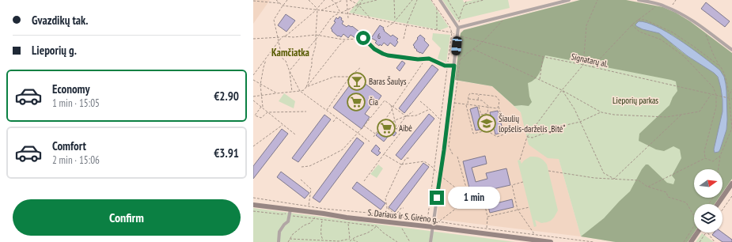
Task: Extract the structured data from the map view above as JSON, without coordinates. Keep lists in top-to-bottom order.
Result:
{
  "streets": {
    "street": ["S. Dariaus ir S. Girėno g."],
    "path": ["Signatarų al."]
  },
  "districts": ["Kamčiatka"],
  "parks": ["Lieporių parkas"],
  "places": {
    "bar": ["Baras Šaulys"],
    "supermarket": ["Čia", "Aibė"],
    "school or university": ["Šiaulių lopšelis-darželis „Bitė“"]
  },
  "house_numbers": ["6"],
  "north": "right",
  "page": {
    "banner": ["Gvazdikų tak.", "Lieporių g."],
    "list": [
      {
        "name": "Economy",
        "note": "1 min · 15:05",
        "value": "€2.90"
      },
      {
        "name": "Comfort",
        "note": "2 min · 15:06",
        "value": "€3.91"
      }
    ],
    "bubble": "1 min",
    "buttons": "Confirm"
  }
}
